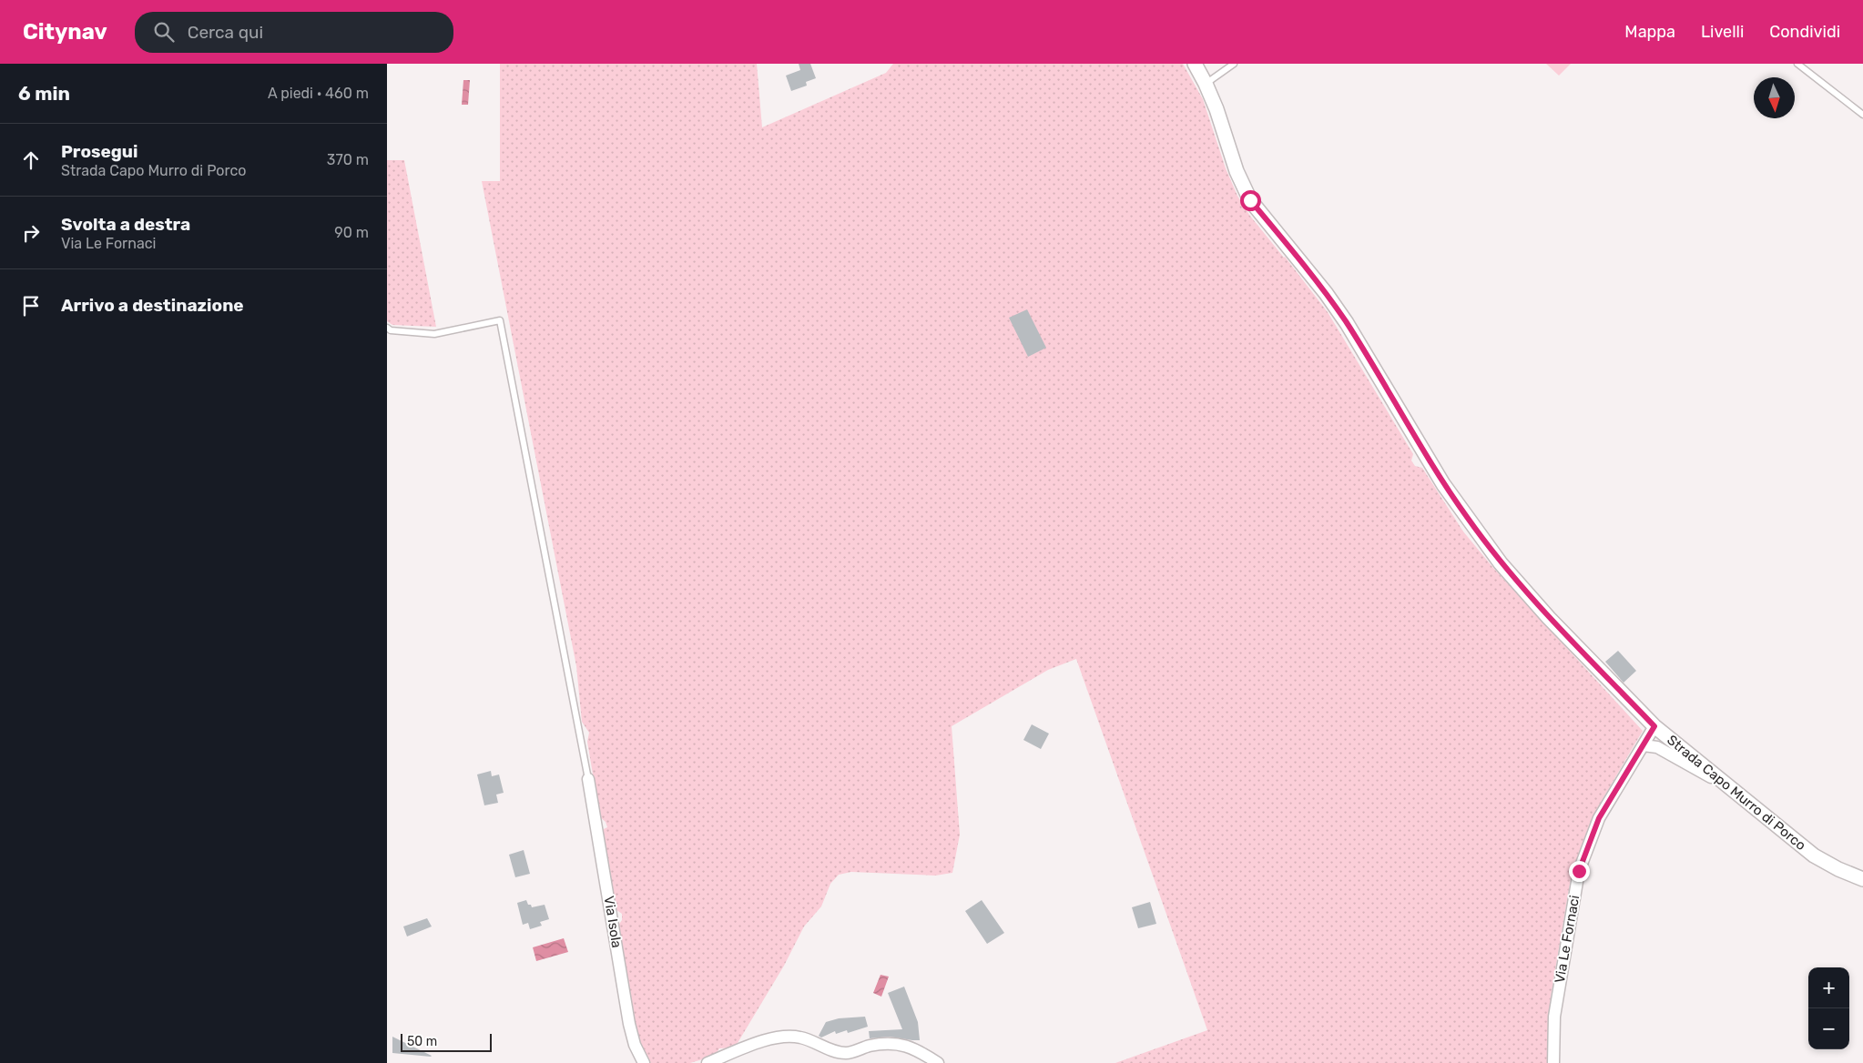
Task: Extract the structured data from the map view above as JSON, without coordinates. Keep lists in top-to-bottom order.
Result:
{
  "streets": {
    "street": ["Strada Capo Murro di Porco", "Via Isola", "Via Le Fornaci"]
  },
  "crossings": [
    ["Strada Capo Murro di Porco", "Via Le Fornaci"]
  ],
  "scale_bar": "50 m",
  "north": "bottom",
  "page": {
    "header": "Citynav",
    "search": "Cerca qui",
    "nav": ["Mappa", "Livelli", "Condividi"],
    "heading": ["6 min", "A piedi · 460 m"],
    "list": [
      ["Prosegui", "Strada Capo Murro di Porco", "370 m"],
      ["Svolta a destra", "Via Le Fornaci", "90 m"],
      "Arrivo a destinazione"
    ],
    "map_buttons": ["+", "−"],
    "scale": "50 m"
  }
}
